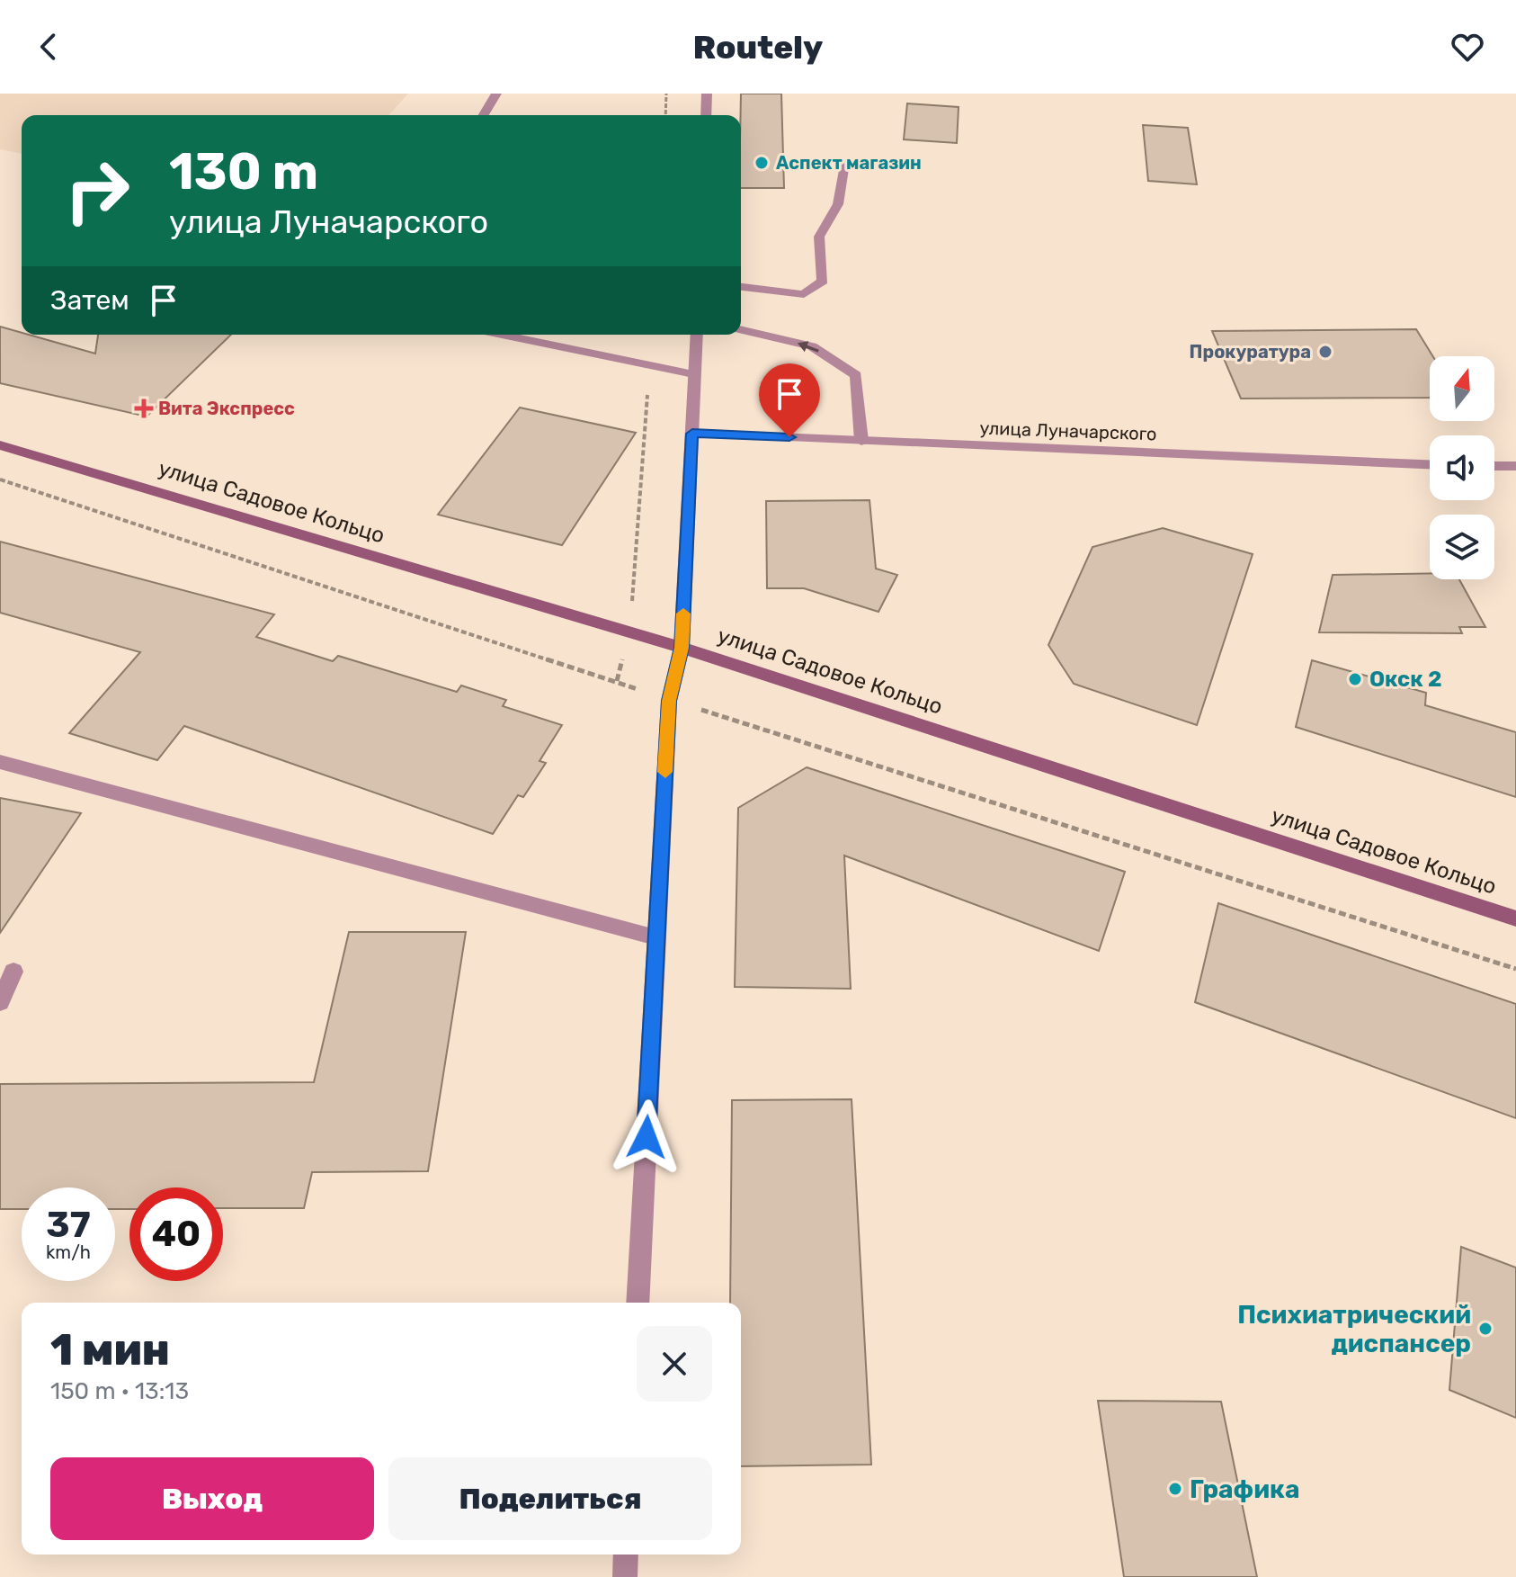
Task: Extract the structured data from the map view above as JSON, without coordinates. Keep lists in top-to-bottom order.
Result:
{
  "streets": {
    "main road": ["улица Садовое Кольцо"],
    "street": ["улица Луначарского"]
  },
  "places": {
    "other": [
      "Аспект магазин",
      "Прокуратура",
      "Окск 2",
      "Психиатрический диспансер",
      "Графика"
    ],
    "health": ["Вита Экспресс"]
  },
  "north": "top",
  "page": {
    "header": "Routely",
    "turn": ["130 m", "улица Луначарского"],
    "then": "Затем",
    "speed": "37 km/h",
    "limit": "40",
    "heading": ["1 мин", "150 m · 13:13"],
    "buttons": ["Выход", "Поделиться"]
  }
}
